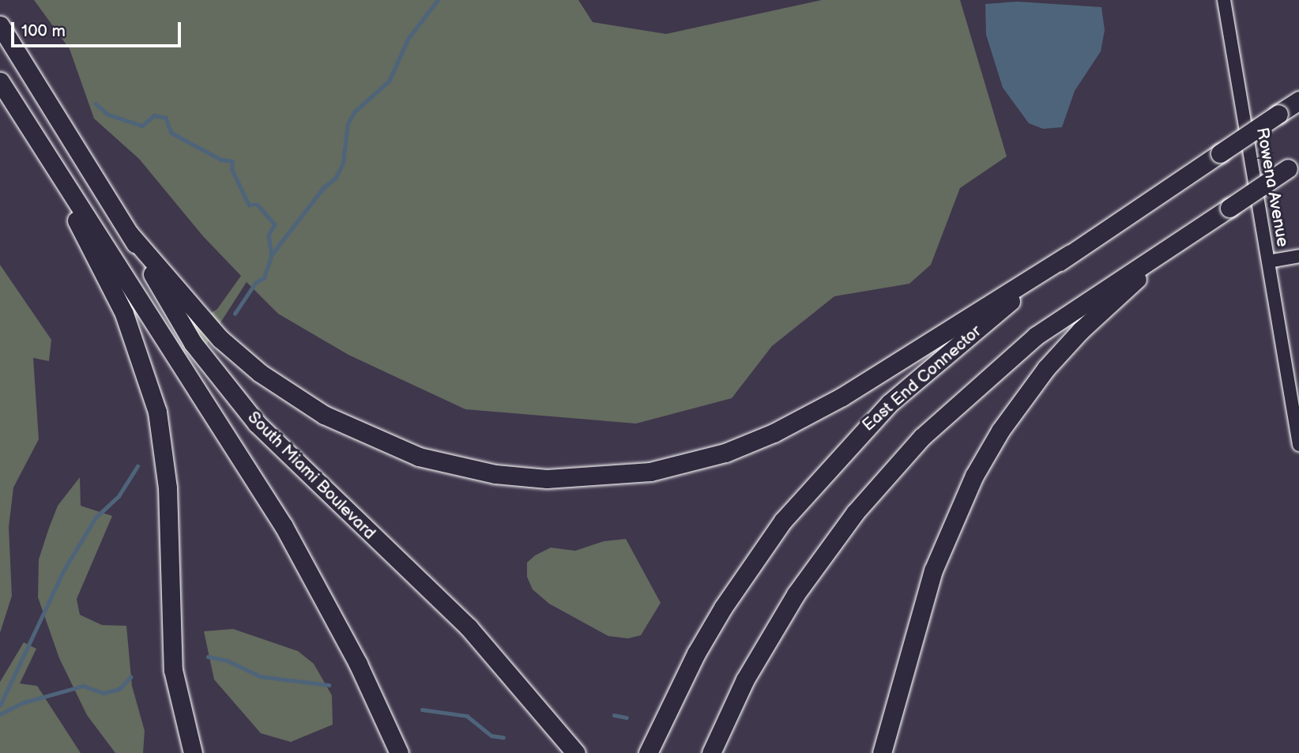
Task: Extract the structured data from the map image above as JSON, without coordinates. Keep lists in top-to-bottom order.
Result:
{
  "streets": {
    "highway": ["East End Connector", "South Miami Boulevard"],
    "street": ["Rowena Avenue"]
  },
  "scale_bar": "100 m"
}
